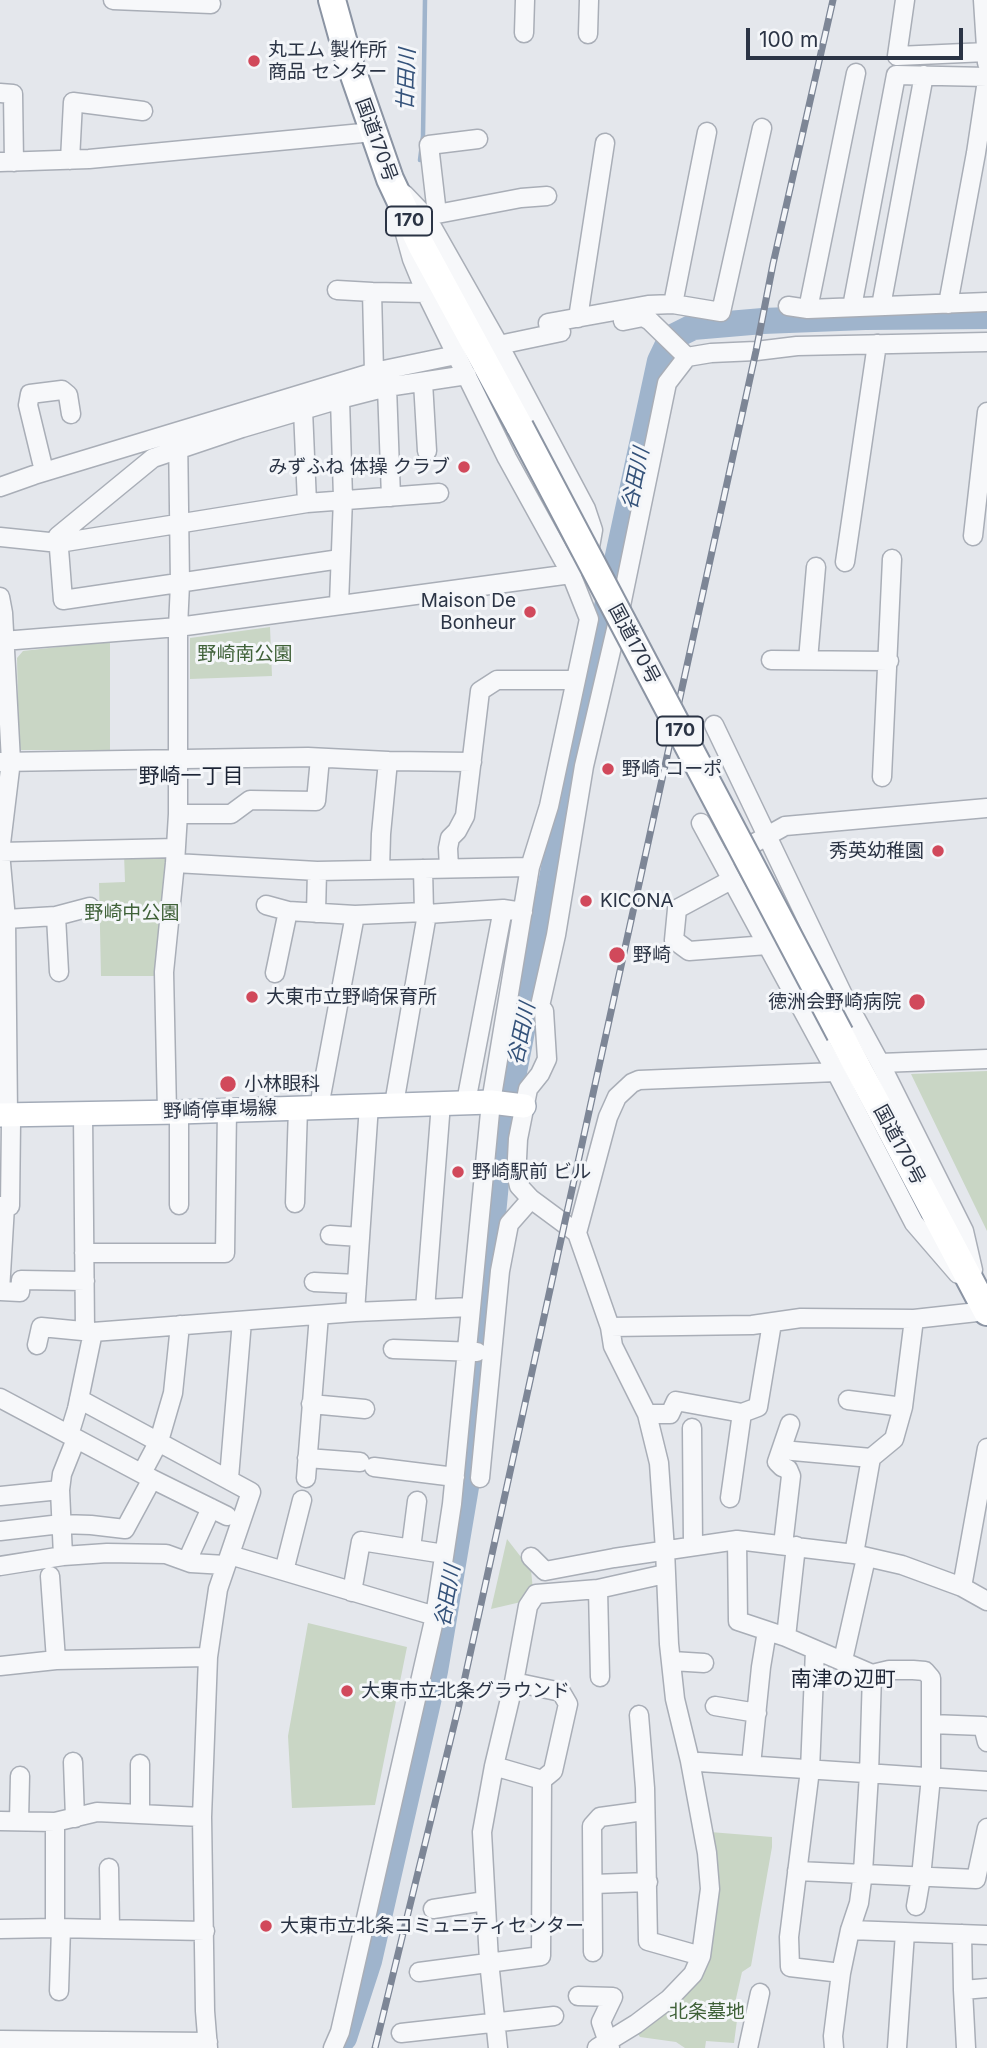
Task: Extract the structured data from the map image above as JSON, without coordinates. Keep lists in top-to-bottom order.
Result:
{
  "streets": {
    "highway": ["国道170号", "170"],
    "main road": ["野崎停車場線"]
  },
  "districts": ["野崎一丁目", "南津の辺町"],
  "water": ["廿田川", "谷田川"],
  "parks": ["野崎南公園", "野崎中公園", "北条墓地"],
  "places": [
    "丸エム 製作所 商品 センター",
    "みずふね 体操 クラブ",
    "Maison De Bonheur",
    "野崎 コーポ",
    "秀英幼稚園",
    "KICONA",
    "野崎",
    "大東市立野崎保育所",
    "徳洲会野崎病院",
    "小林眼科",
    "野崎駅前 ビル",
    "大東市立北条グラウンド",
    "大東市立北条コミュニティセンター"
  ],
  "scale_bar": "100 m"
}
